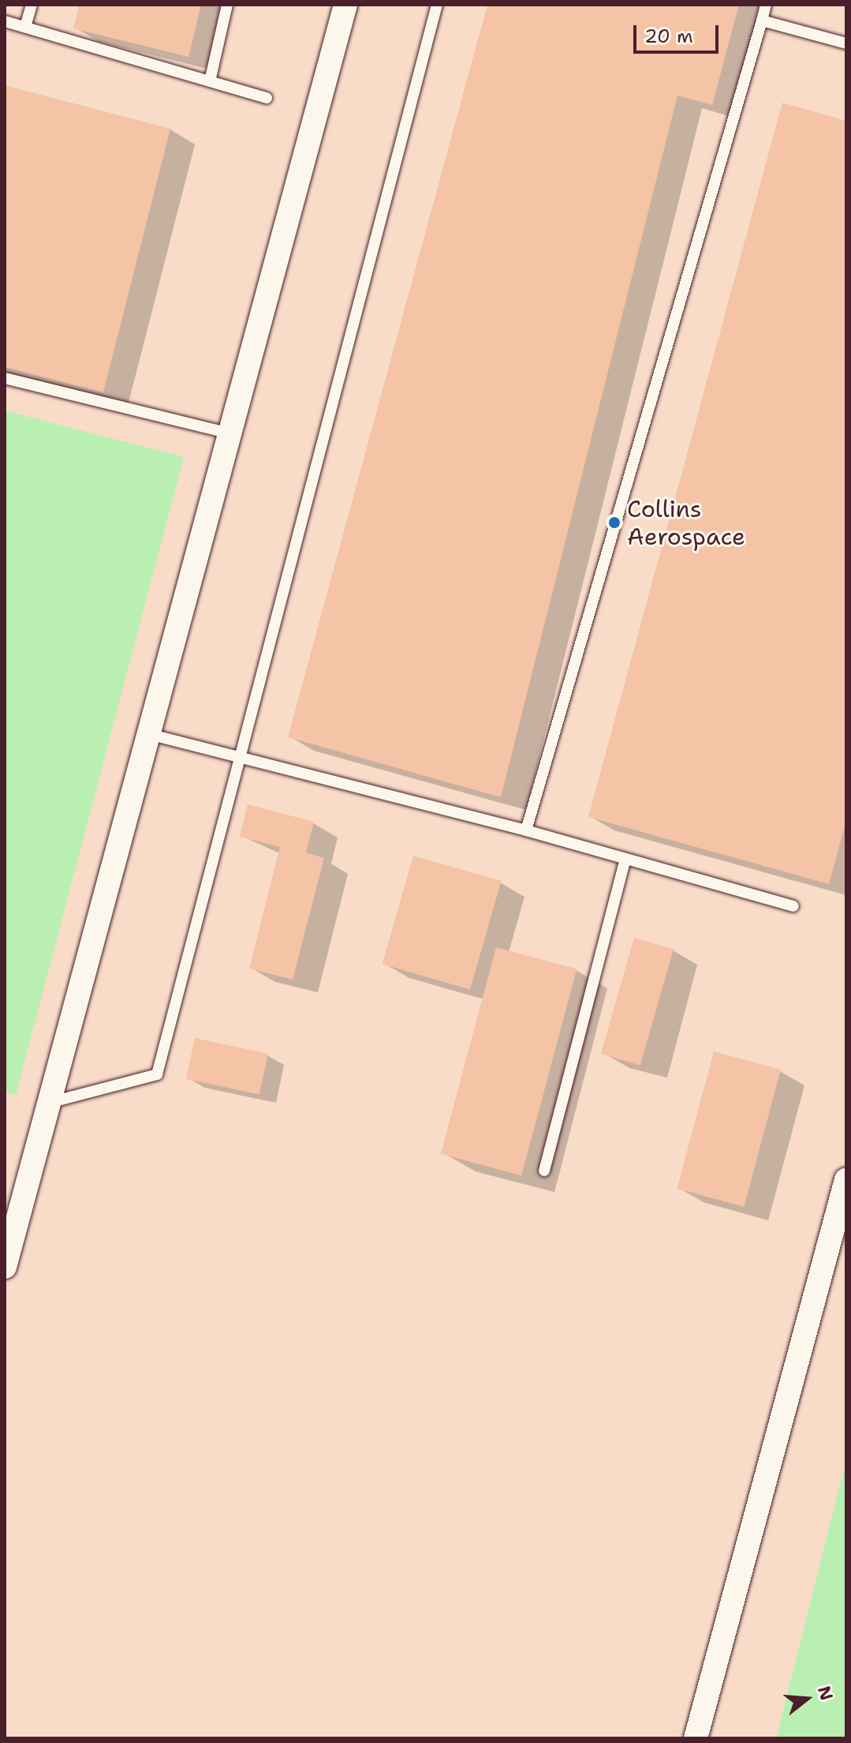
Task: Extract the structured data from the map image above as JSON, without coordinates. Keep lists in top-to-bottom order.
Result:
{
  "places": ["Collins Aerospace"],
  "scale_bar": "20 m",
  "north": "right"
}
